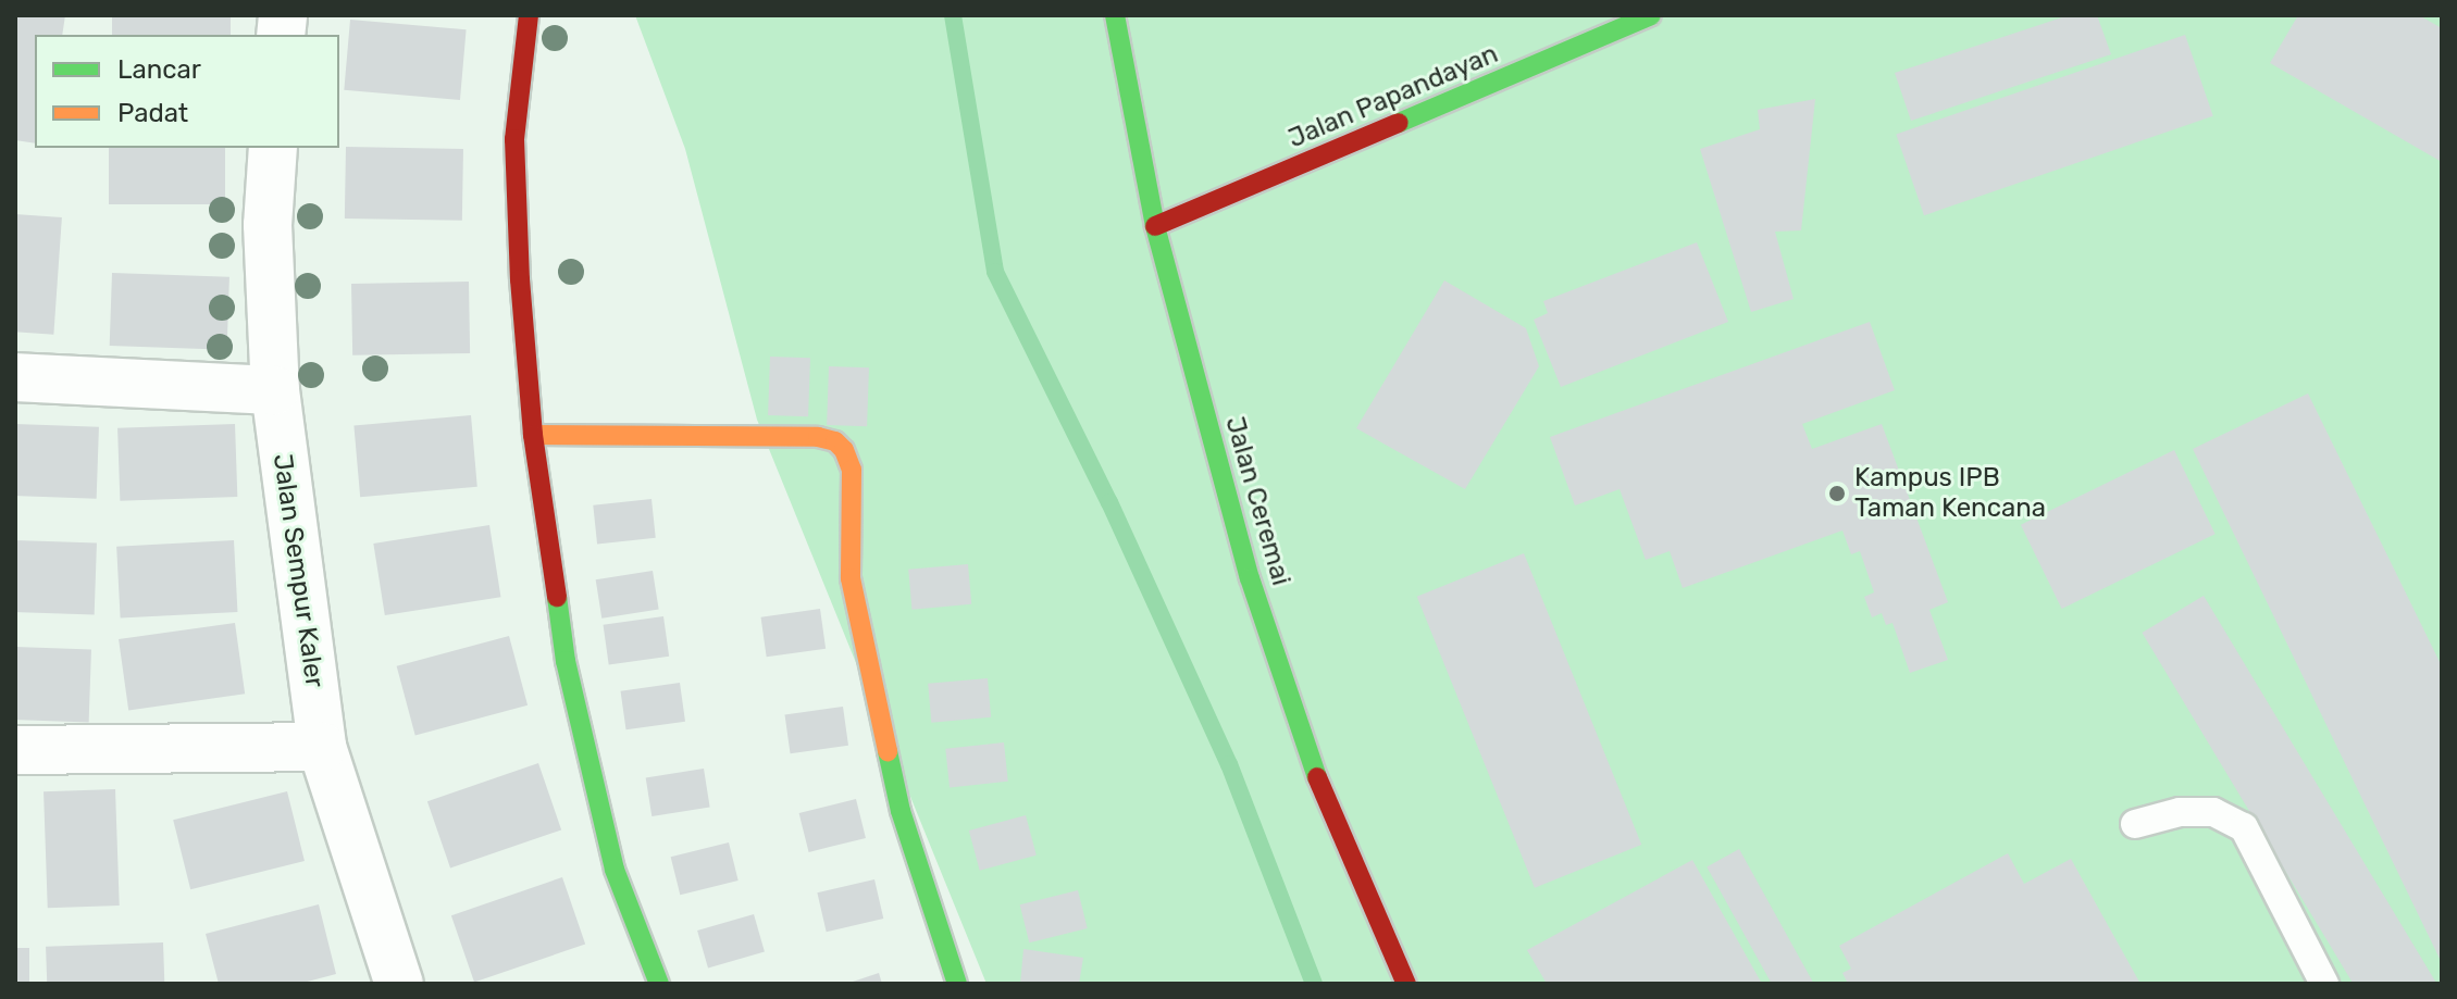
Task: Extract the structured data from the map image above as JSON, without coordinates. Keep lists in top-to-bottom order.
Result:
{
  "streets": {
    "street": ["Jalan Papandayan", "Jalan Ceremai", "Jalan Sempur Kaler"]
  },
  "crossings": [
    ["Jalan Papandayan", "Jalan Ceremai"]
  ],
  "places": ["Kampus IPB Taman Kencana"],
  "legend": ["Lancar", "Padat"]
}
